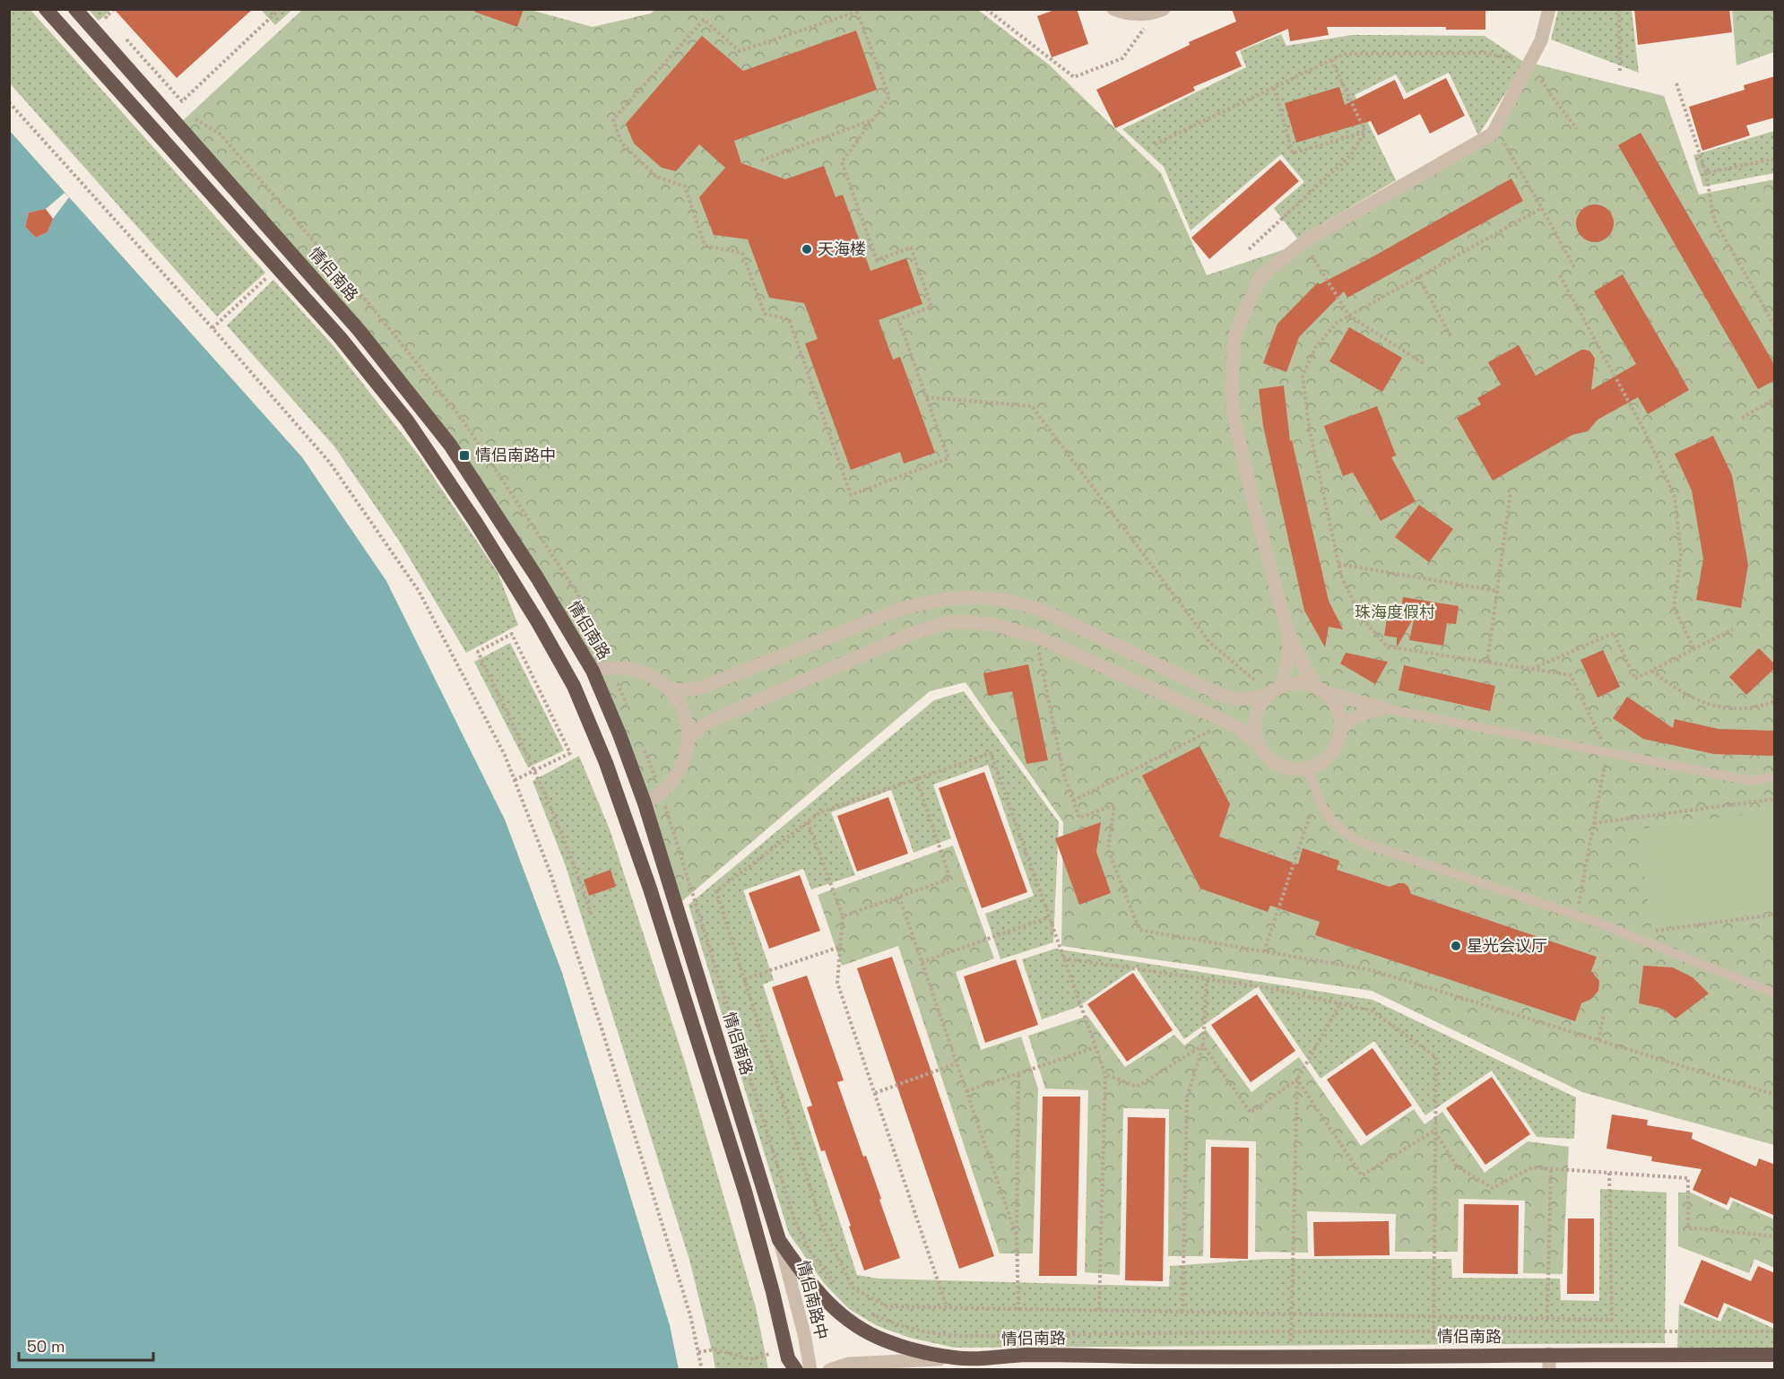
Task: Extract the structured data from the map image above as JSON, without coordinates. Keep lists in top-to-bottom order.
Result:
{
  "streets": {
    "highway": ["情侣南路"],
    "street": ["情侣南路中"]
  },
  "crossings": [
    ["情侣南路", "情侣南路中"]
  ],
  "parks": ["珠海度假村"],
  "places": {
    "other": ["天海楼", "星光会议厅"],
    "transit": ["情侣南路中"]
  },
  "scale_bar": "50 m"
}
